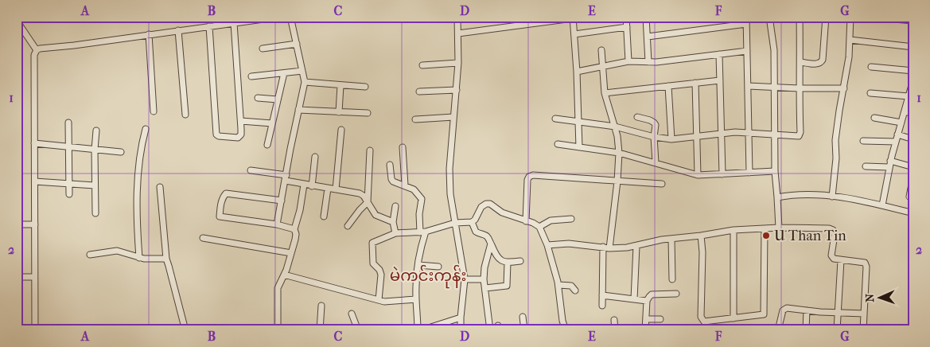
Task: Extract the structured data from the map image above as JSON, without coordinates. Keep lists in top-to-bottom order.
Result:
{
  "districts": ["မဲကင်းကုန်း"],
  "places": ["U Than Tin"],
  "north": "left",
  "grid": {
    "columns": [
      "A",
      "B",
      "C",
      "D",
      "E",
      "F",
      "G"
    ],
    "rows": ["1", "2"]
  }
}
